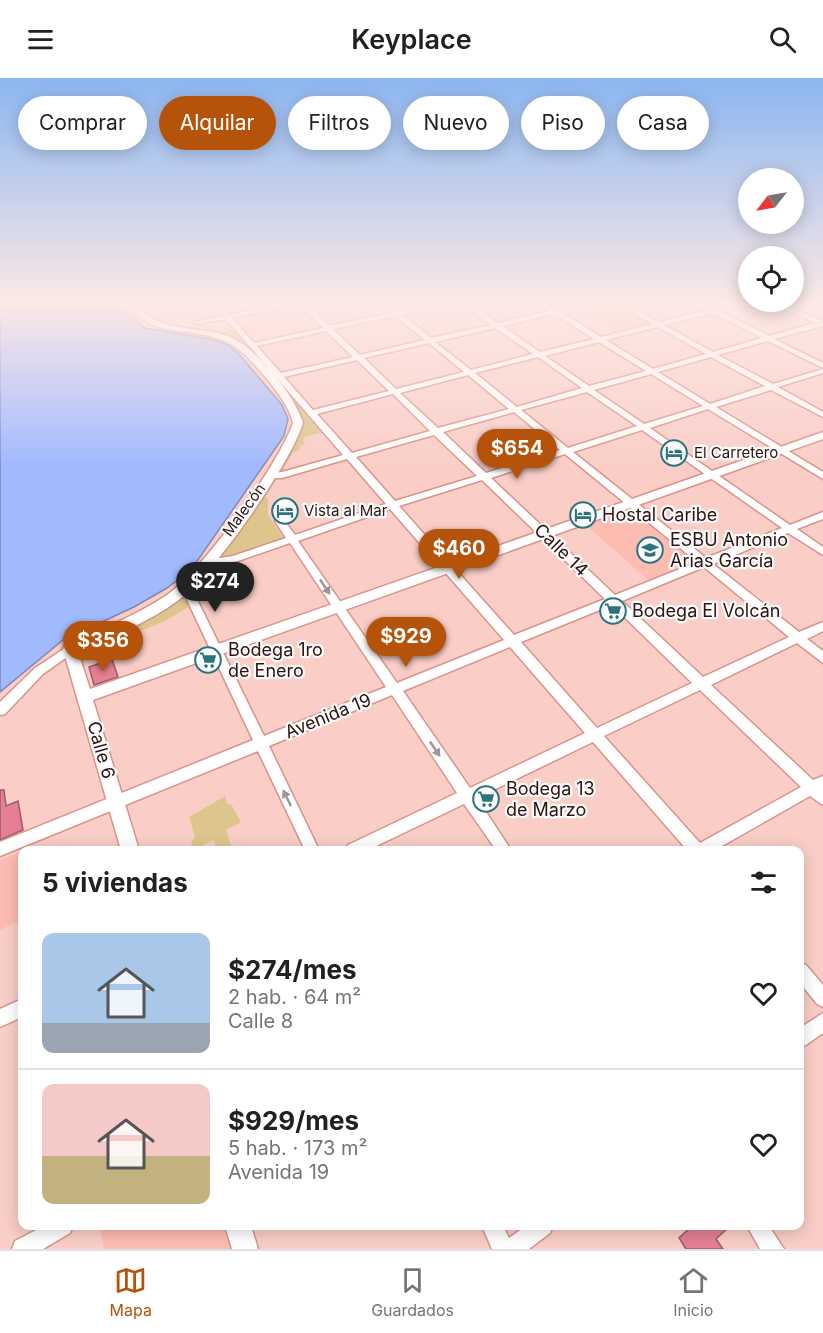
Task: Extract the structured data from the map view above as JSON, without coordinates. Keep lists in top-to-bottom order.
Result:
{
  "streets": {
    "main road": ["Malecón", "Calle 6"],
    "street": ["Calle 14", "Avenida 19"]
  },
  "crossings": [
    ["Malecón", "Calle 6"],
    ["Calle 14", "Avenida 19"],
    ["Avenida 19", "Calle 6"]
  ],
  "places": {
    "hotel": ["El Carretero", "Vista al Mar", "Hostal Caribe"],
    "school or university": ["ESBU Antonio Arias García"],
    "supermarket": ["Bodega El Volcán", "Bodega 1ro de Enero", "Bodega 13 de Marzo"]
  },
  "north": "bottom left",
  "page": {
    "header": "Keyplace",
    "chip": [
      "Comprar",
      "Alquilar",
      "Filtros",
      "Nuevo",
      "Piso",
      "Casa"
    ],
    "price": [
      "$654",
      "$460",
      "$274",
      "$929",
      "$356"
    ],
    "heading": "5 viviendas",
    "list": [
      {
        "name": "$274/mes",
        "note": "2 hab. · 64 m² · Calle 8"
      },
      {
        "name": "$929/mes",
        "note": "5 hab. · 173 m² · Avenida 19"
      }
    ],
    "tabs": ["Mapa", "Guardados", "Inicio"]
  }
}
